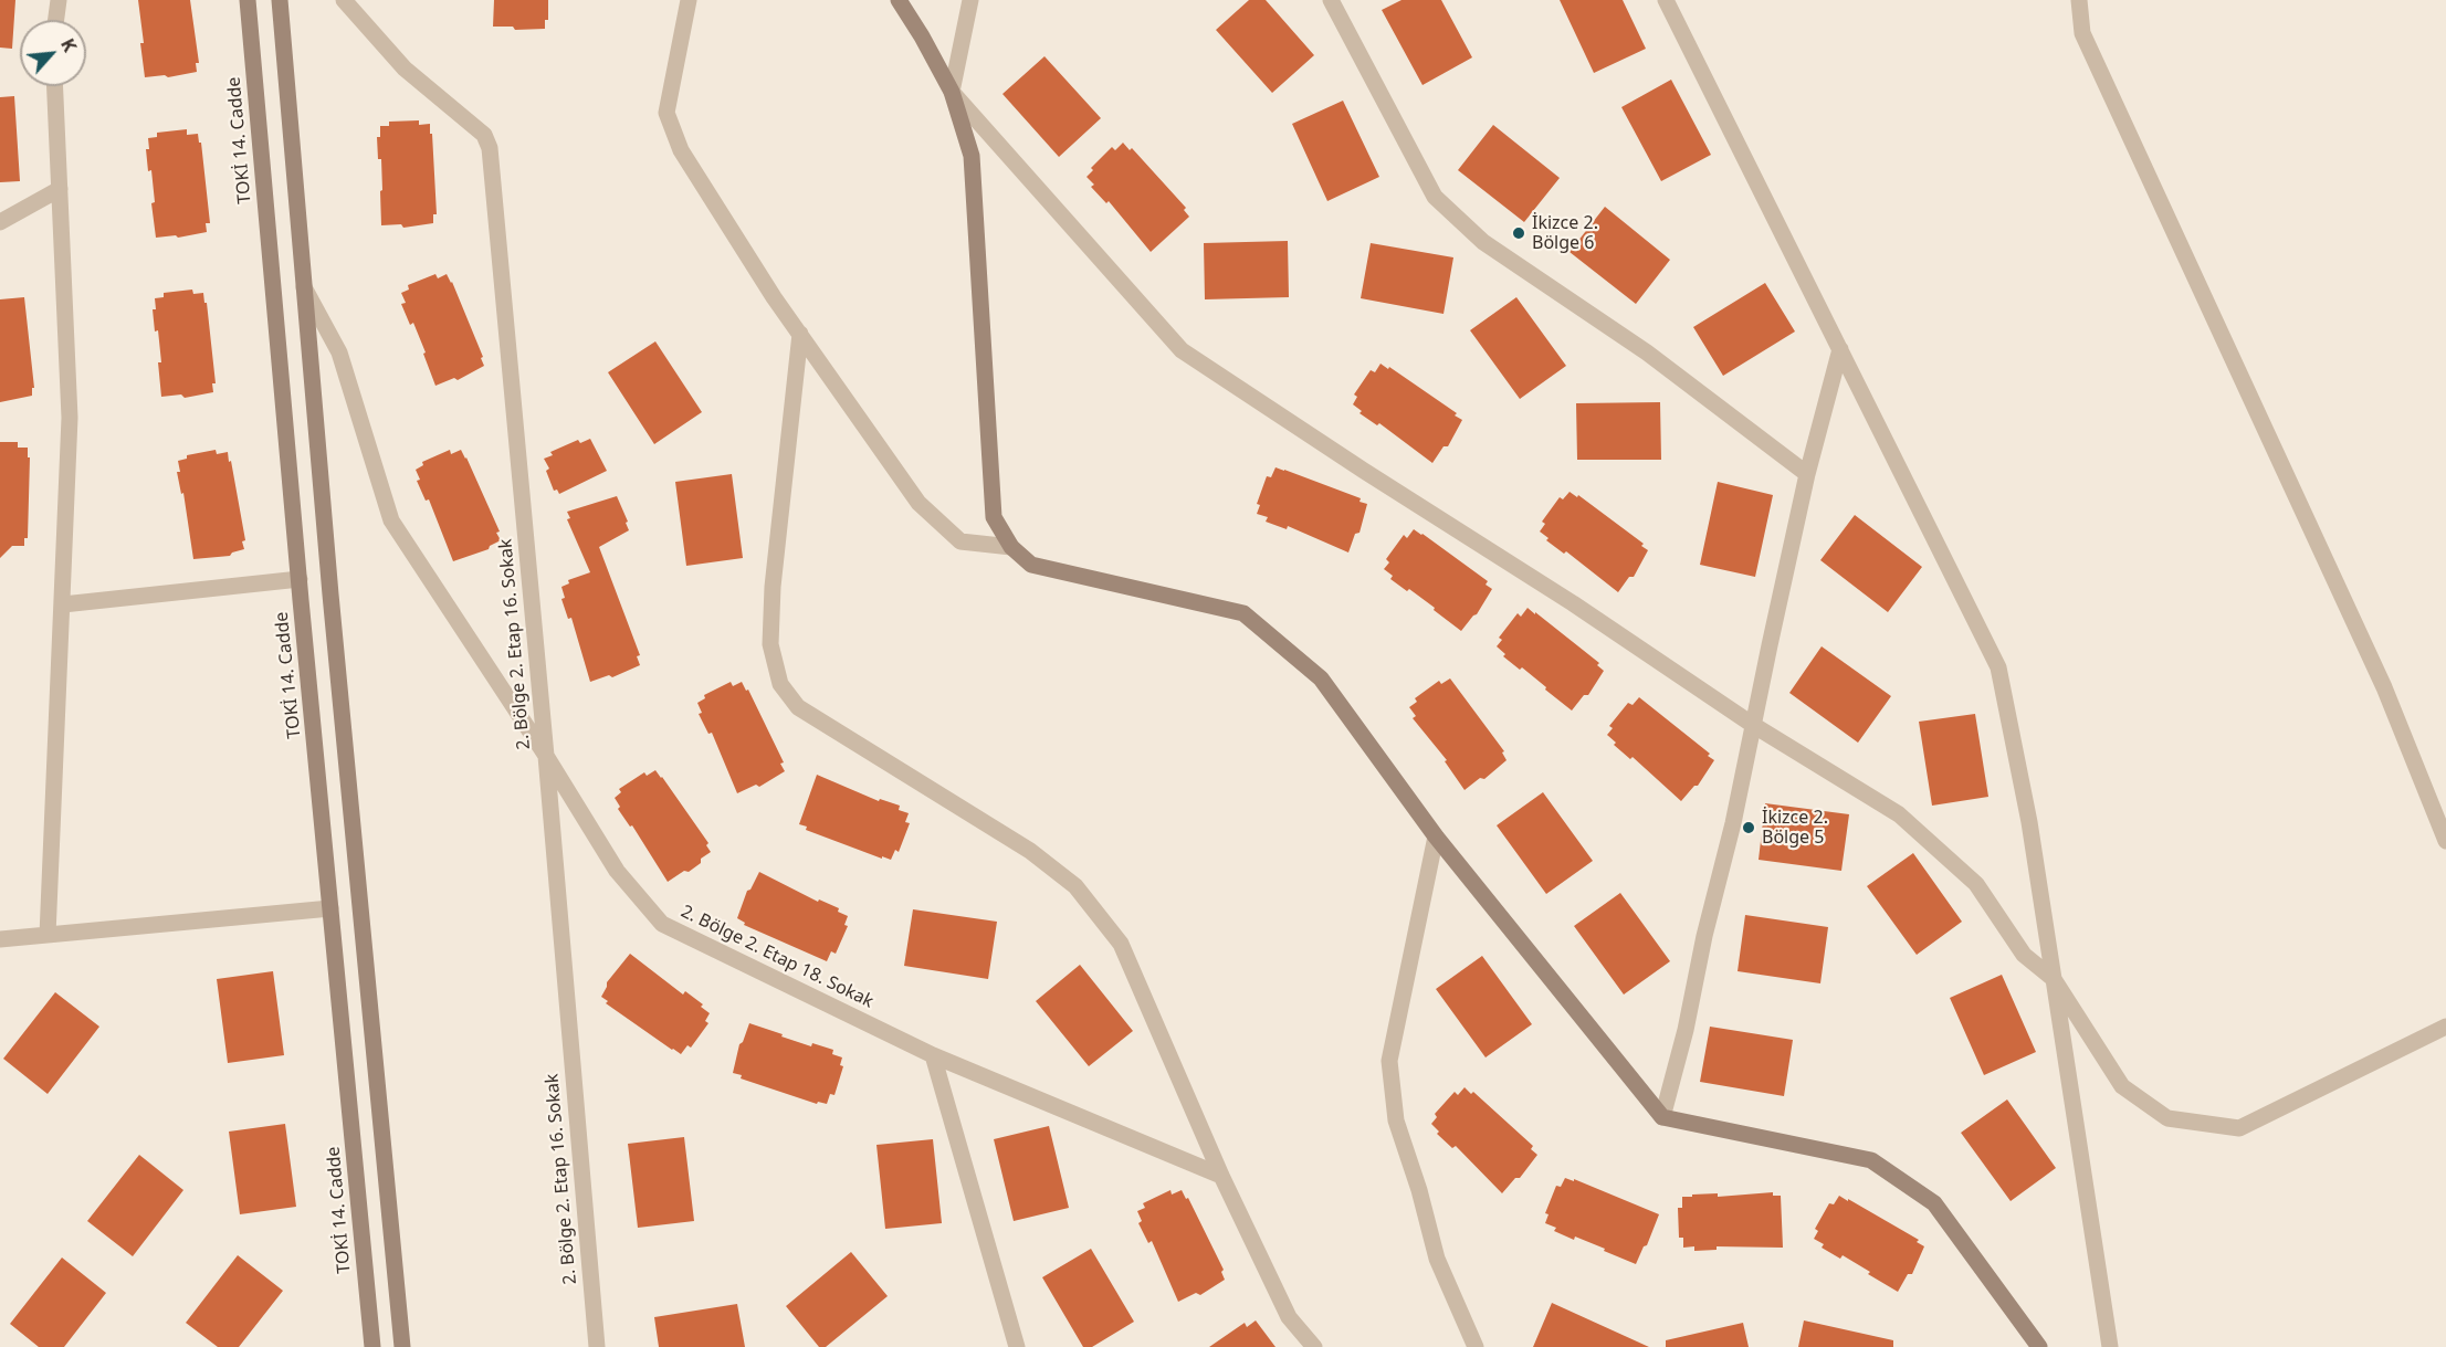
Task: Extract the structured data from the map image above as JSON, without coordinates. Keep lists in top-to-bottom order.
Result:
{
  "streets": {
    "main road": ["TOKİ 14. Cadde"],
    "street": ["2. Bölge 2. Etap 16. Sokak", "2. Bölge 2. Etap 18. Sokak"]
  },
  "crossings": [
    ["2. Bölge 2. Etap 16. Sokak", "2. Bölge 2. Etap 18. Sokak"]
  ],
  "places": ["İkizce 2. Bölge 6", "İkizce 2. Bölge 5"],
  "north": "top right"
}
